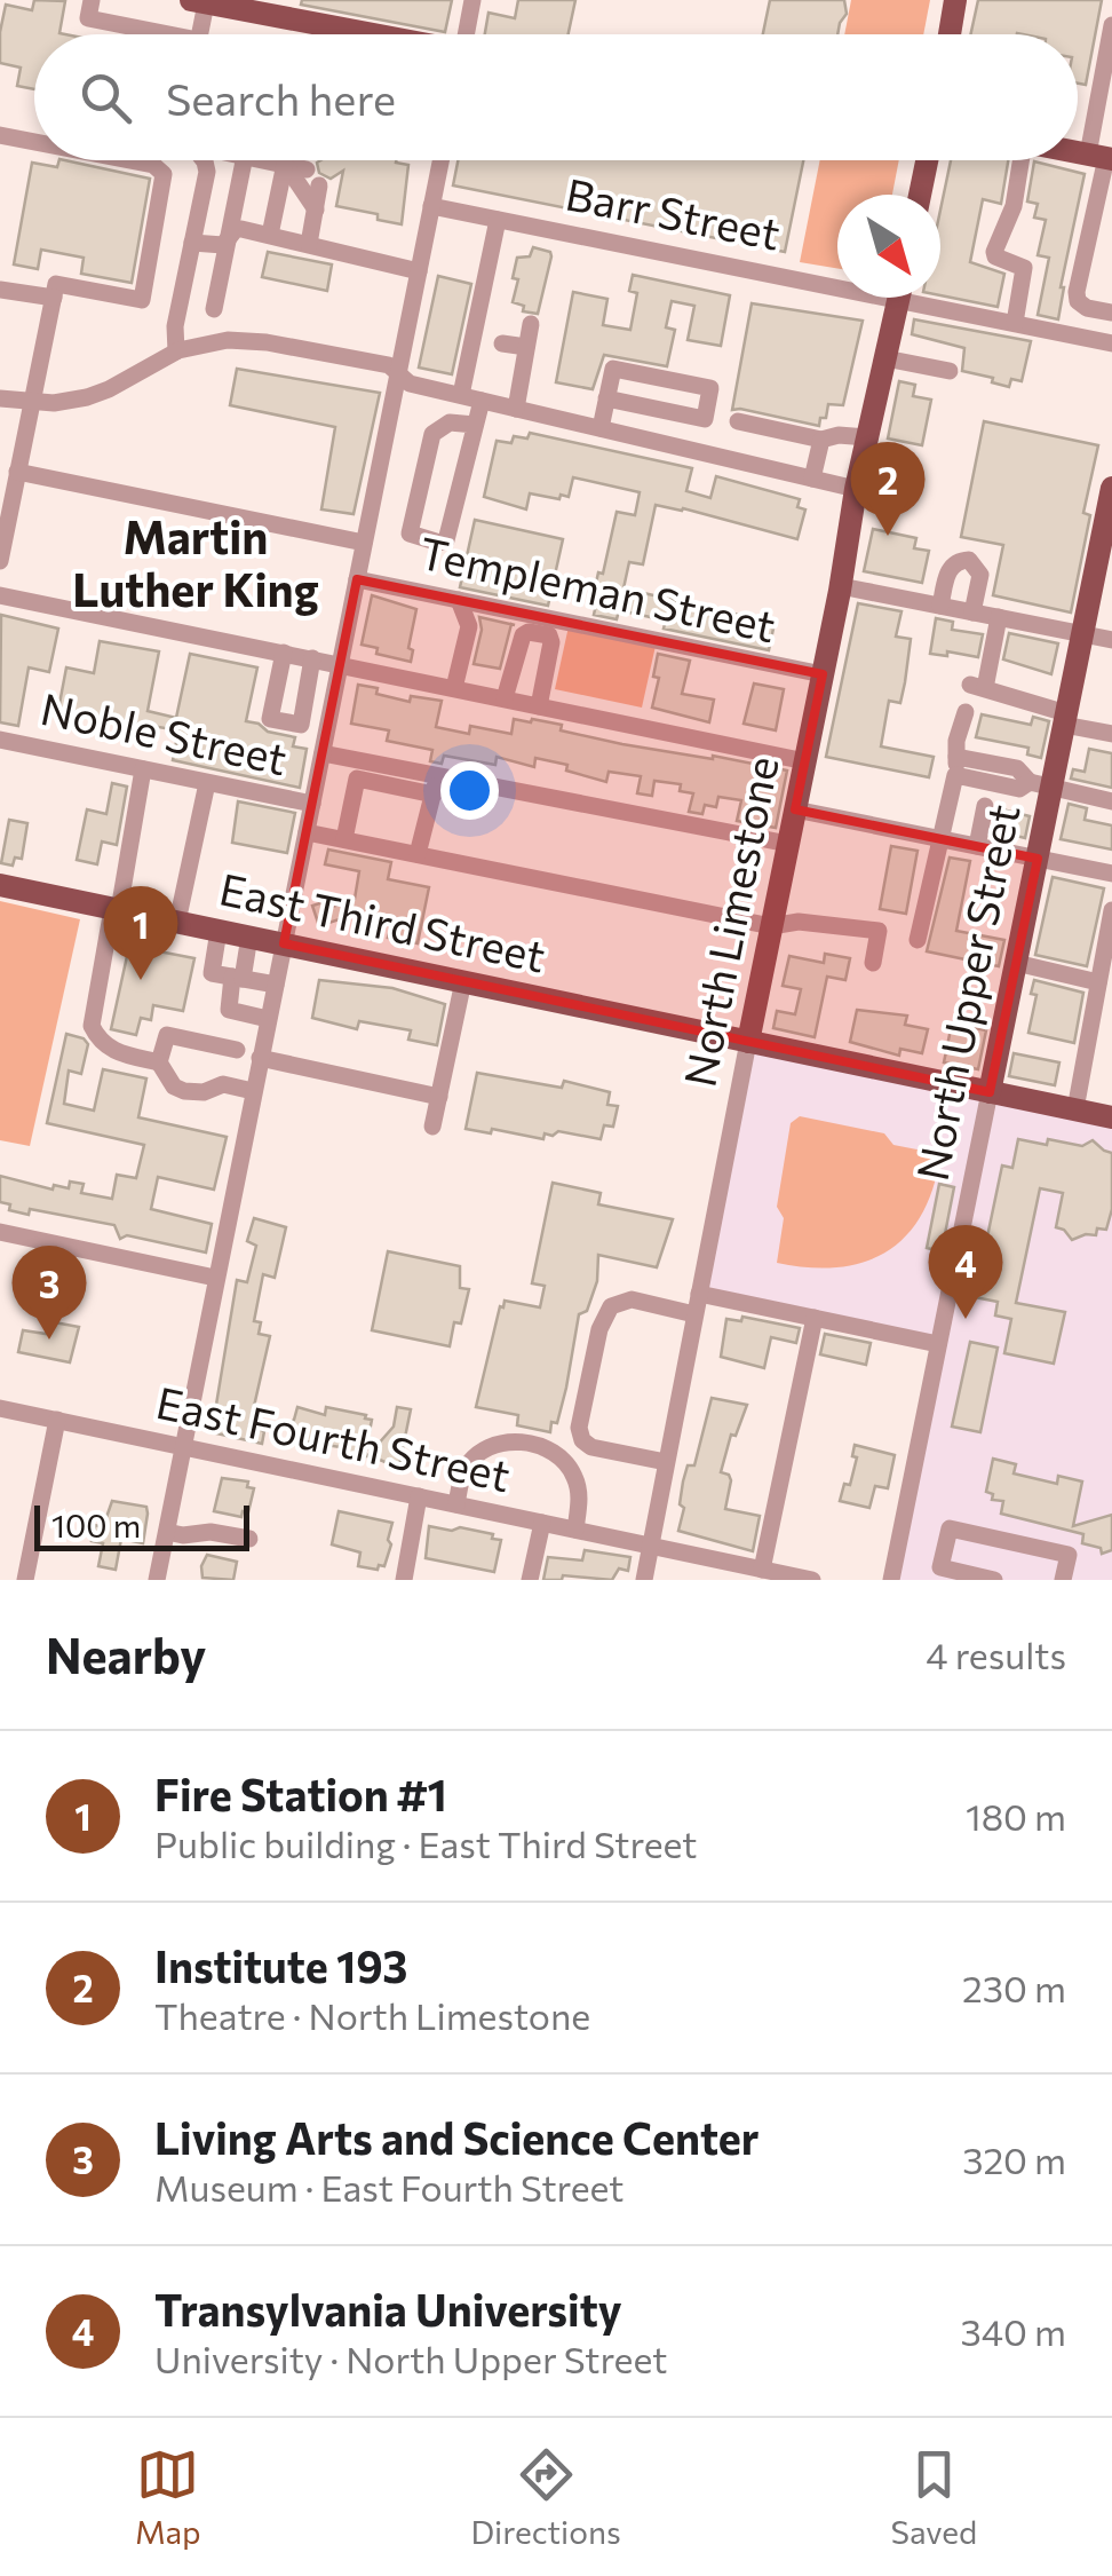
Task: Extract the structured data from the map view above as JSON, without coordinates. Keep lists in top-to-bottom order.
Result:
{
  "streets": {
    "main road": ["North Limestone", "East Third Street", "North Upper Street"],
    "street": [
      "Barr Street",
      "Templeman Street",
      "Noble Street",
      "East Fourth Street"
    ]
  },
  "crossings": [
    ["Templeman Street", "North Limestone"],
    ["Noble Street", "North Limestone"],
    ["North Limestone", "East Third Street"],
    ["North Limestone", "East Fourth Street"],
    ["East Third Street", "North Upper Street"]
  ],
  "districts": ["Martin Luther King"],
  "scale_bar": "100 m",
  "north": "bottom right",
  "page": {
    "search": "Search here",
    "pins": [
      "2",
      "1",
      "4",
      "3"
    ],
    "scale": "100 m",
    "heading": ["Nearby", "4 results"],
    "list": [
      {
        "mark": "1",
        "name": "Fire Station #1",
        "note": "Public building · East Third Street",
        "value": "180 m"
      },
      {
        "mark": "2",
        "name": "Institute 193",
        "note": "Theatre · North Limestone",
        "value": "230 m"
      },
      {
        "mark": "3",
        "name": "Living Arts and Science Center",
        "note": "Museum · East Fourth Street",
        "value": "320 m"
      },
      {
        "mark": "4",
        "name": "Transylvania University",
        "note": "University · North Upper Street",
        "value": "340 m"
      }
    ],
    "nav": ["Map", "Directions", "Saved"]
  }
}
